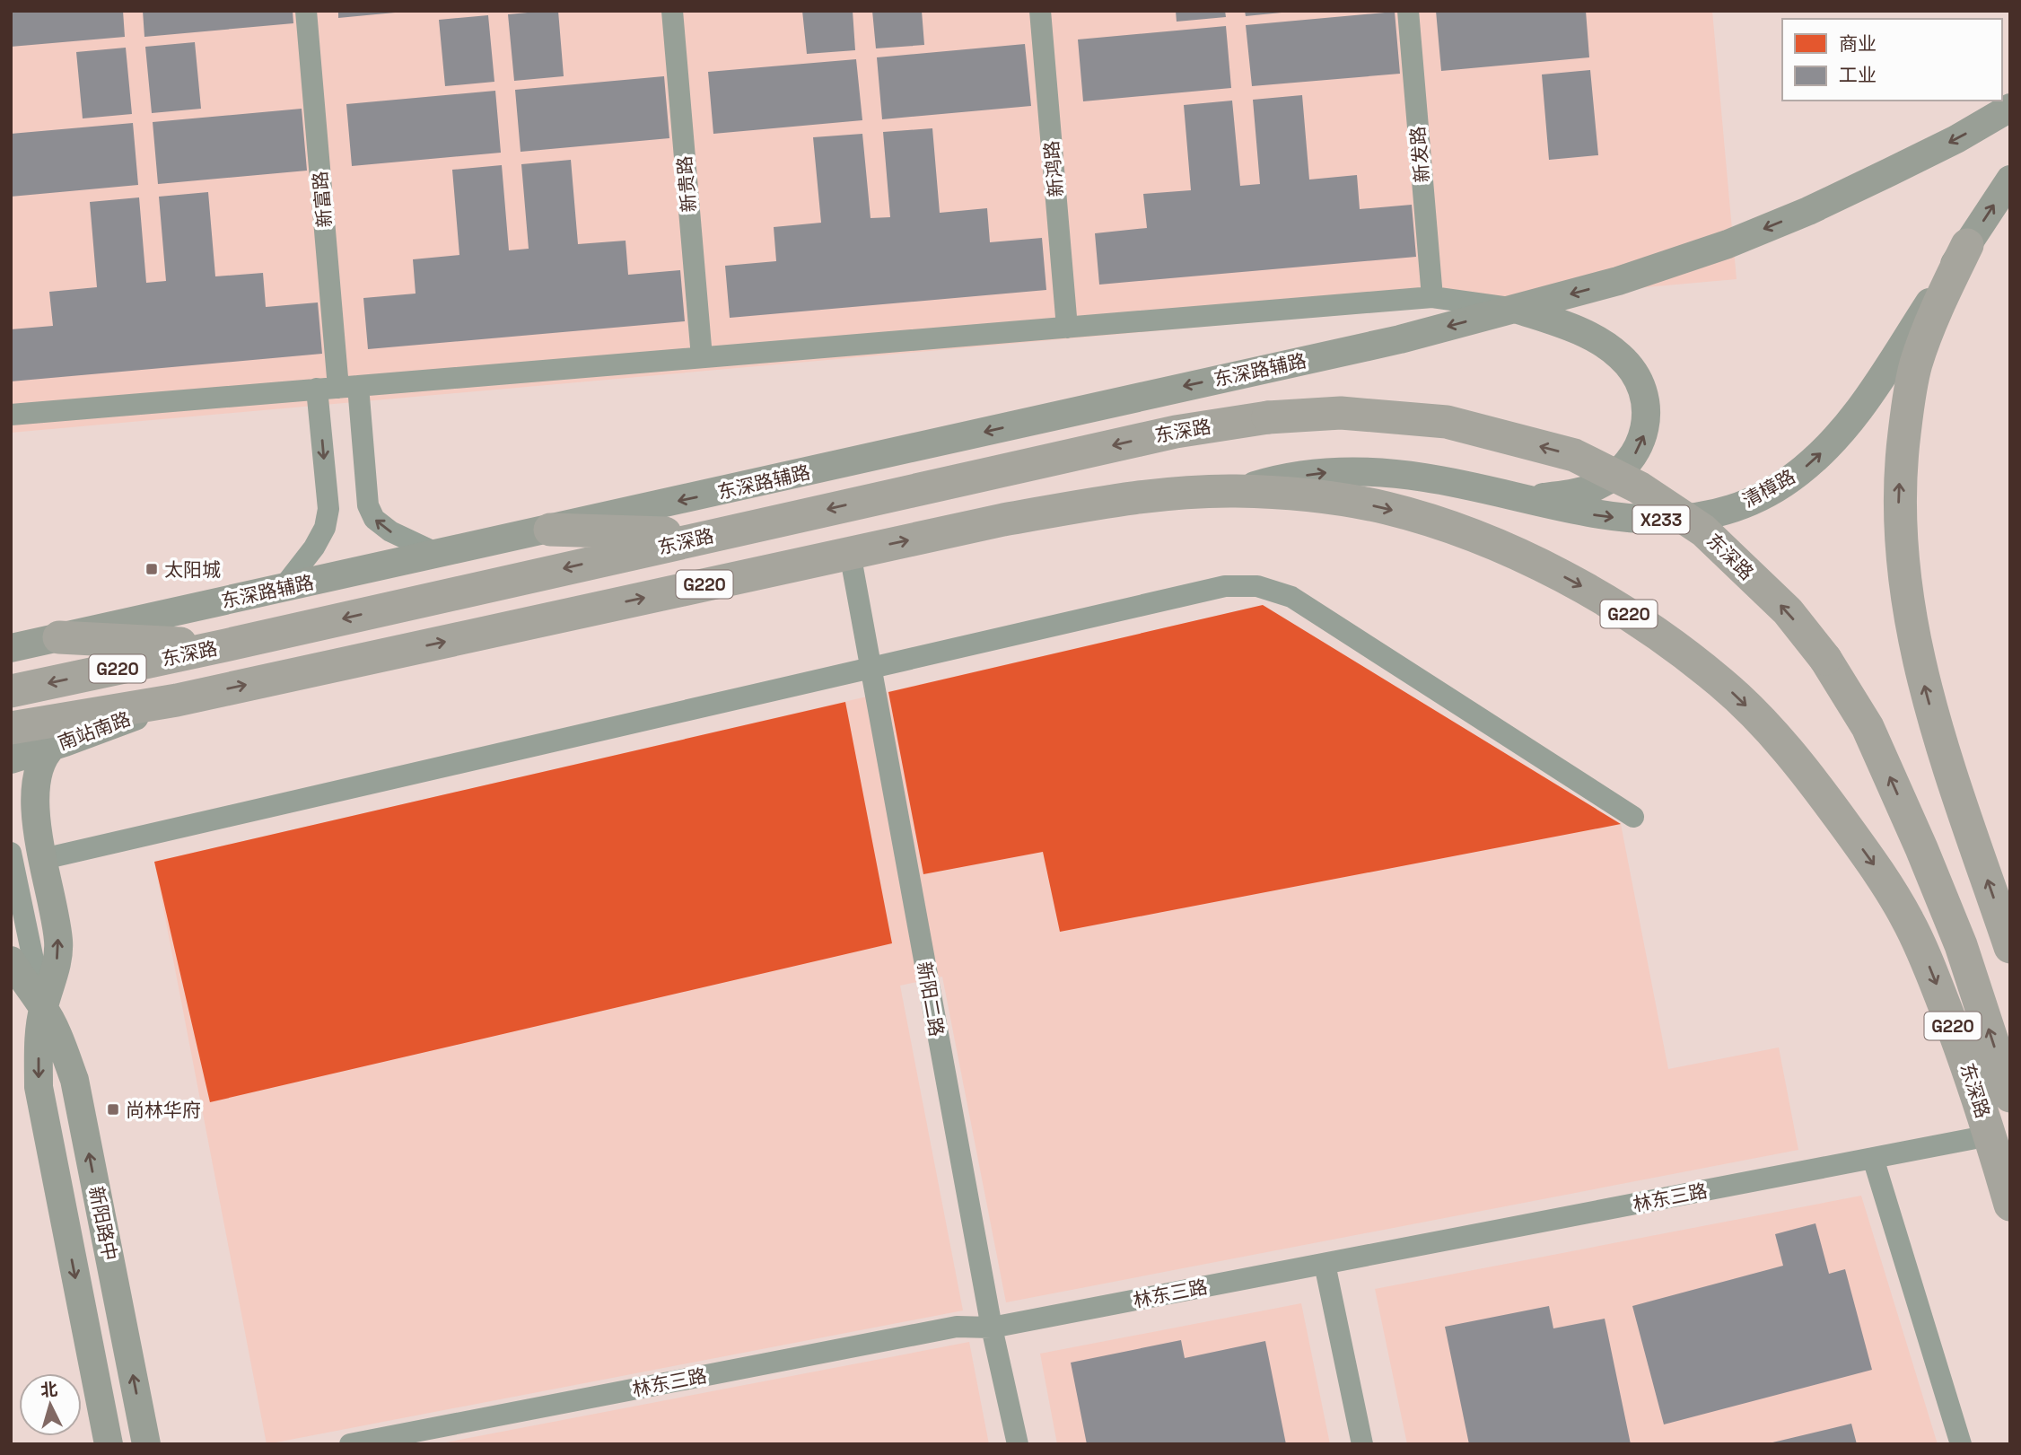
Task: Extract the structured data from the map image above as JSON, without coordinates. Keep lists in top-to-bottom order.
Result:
{
  "streets": {
    "highway": ["东深路", "G220"],
    "main road": [
      "东深路辅路",
      "清樟路",
      "X233",
      "南站南路",
      "新阳路中"
    ],
    "street": [
      "新发路",
      "新鸿路",
      "新贵路",
      "新富路",
      "新阳二路",
      "林东三路"
    ]
  },
  "crossings": [
    ["东深路", "清樟路"],
    ["东深路", "南站南路"],
    ["东深路", "新阳二路"],
    ["东深路", "林东三路"],
    ["新阳二路", "林东三路"]
  ],
  "one_way": ["东深路辅路"],
  "places": {
    "transit": ["太阳城", "尚林华府"]
  },
  "legend": ["商业", "工业"],
  "north": "top"
}
